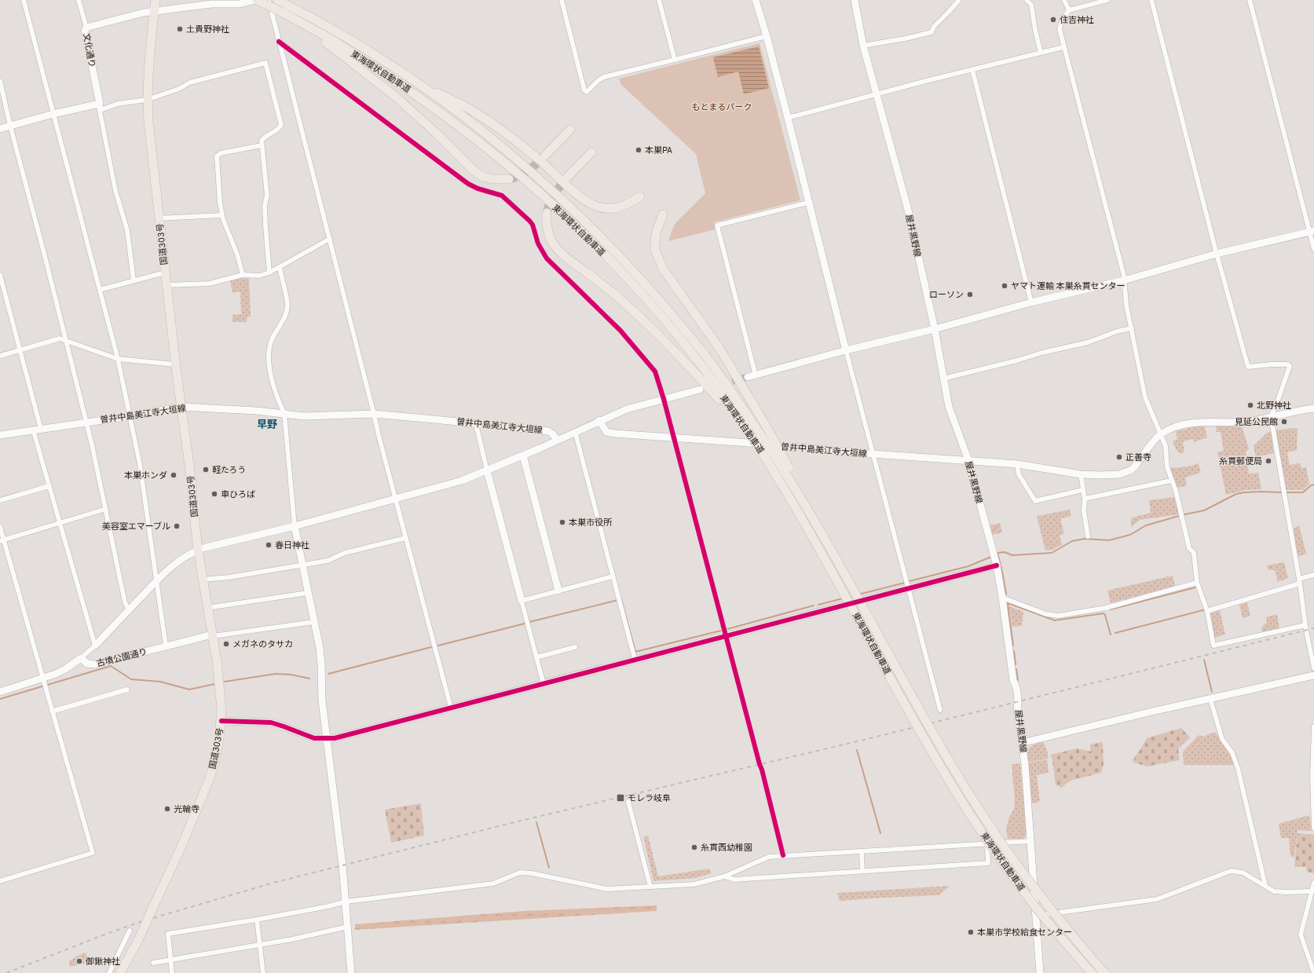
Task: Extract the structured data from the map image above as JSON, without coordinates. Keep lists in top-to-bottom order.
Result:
{
  "streets": {
    "highway": ["東海環状自動車道", "国道303号"],
    "street": [
      "文化通り",
      "屋井黒野線",
      "曽井中島美江寺大垣線",
      "古墳公園通り"
    ]
  },
  "crossings": [
    ["文化通り", "東海環状自動車道"],
    ["文化通り", "国道303号"],
    ["屋井黒野線", "曽井中島美江寺大垣線"],
    ["国道303号", "曽井中島美江寺大垣線"],
    ["国道303号", "古墳公園通り"]
  ],
  "districts": ["早野"],
  "parks": ["もとまるパーク"],
  "places": {
    "other": [
      "住吉神社",
      "土貴野神社",
      "本巣PA",
      "ヤマト運輸 本巣糸貫センター",
      "ローソン",
      "北野神社",
      "見延公民館",
      "正善寺",
      "糸貫郵便局",
      "軽たろう",
      "本巣ホンダ",
      "車ひろば",
      "本巣市役所",
      "美容室エマーブル",
      "春日神社",
      "メガネのタサカ",
      "光輪寺",
      "糸貫西幼稚園",
      "本巣市学校給食センター",
      "御鍬神社"
    ],
    "transit": ["モレラ岐阜"]
  }
}
